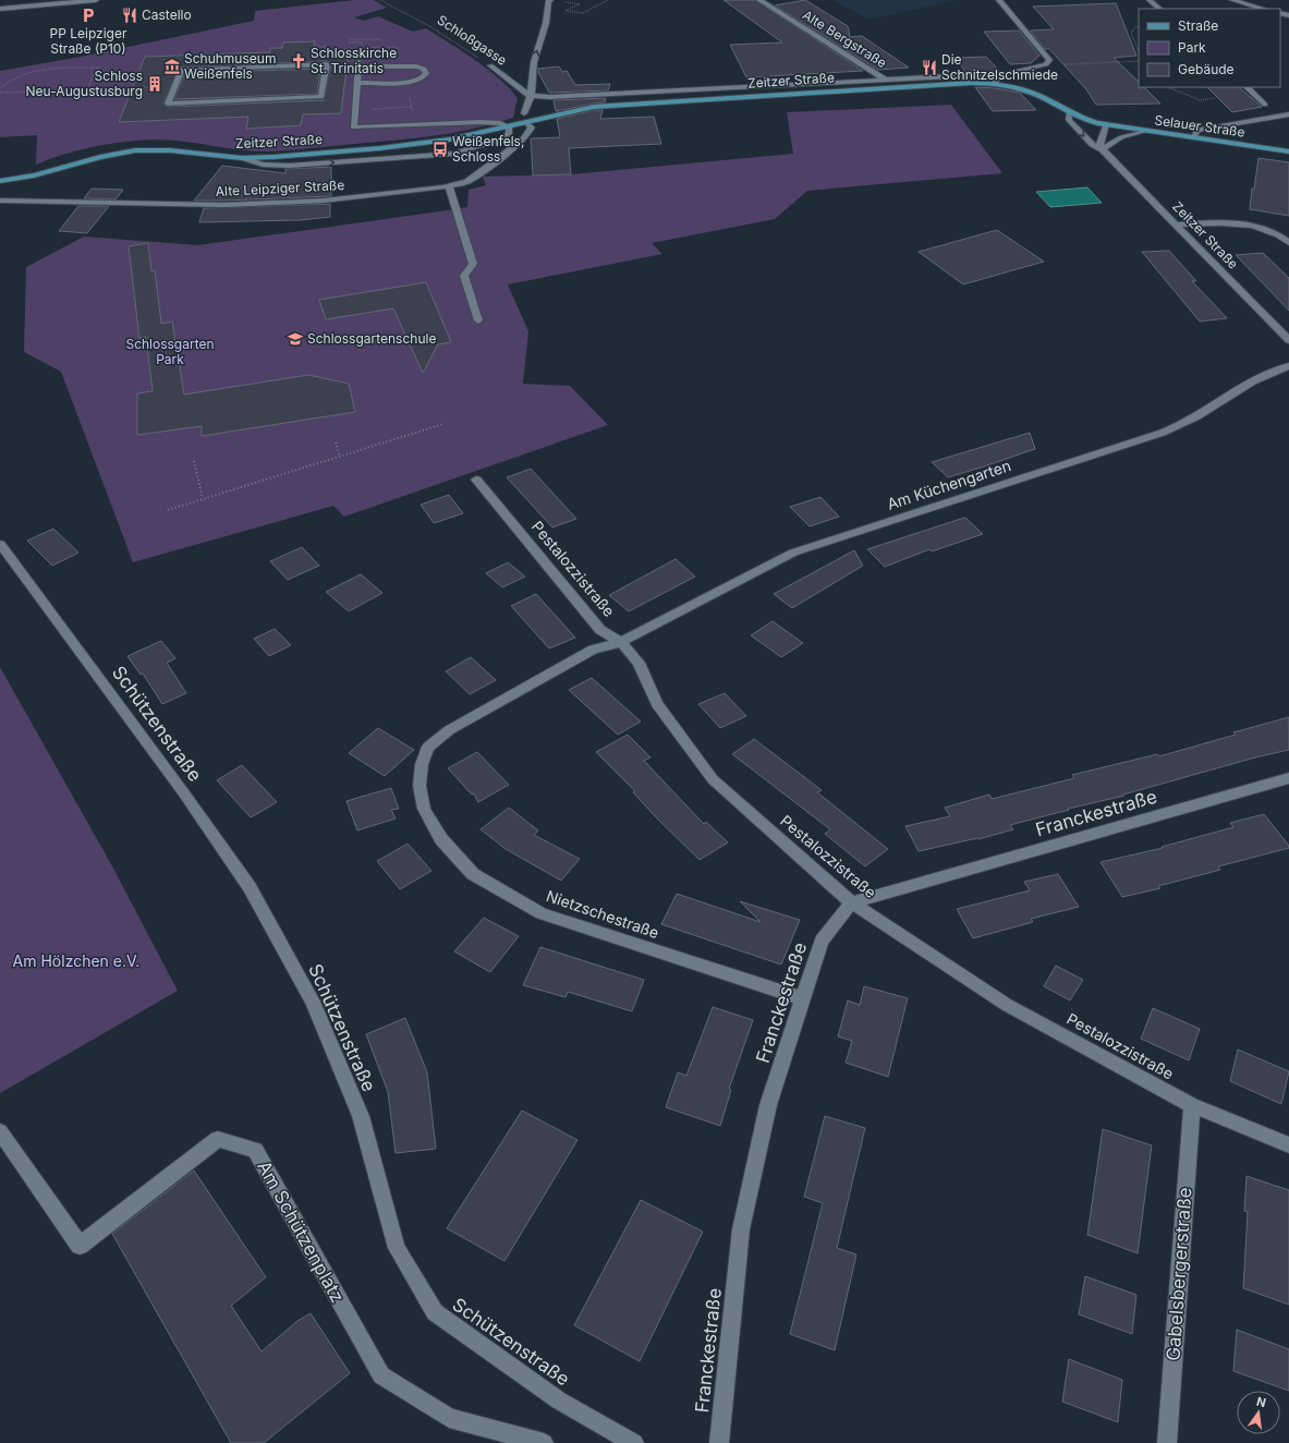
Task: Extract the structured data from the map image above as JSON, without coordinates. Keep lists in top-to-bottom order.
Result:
{
  "streets": {
    "main road": ["Zeitzer Straße", "Selauer Straße"],
    "street": [
      "Alte Bergstraße",
      "Schloßgasse",
      "Alte Leipziger Straße",
      "Am Küchengarten",
      "Pestalozzistraße",
      "Schützenstraße",
      "Franckestraße",
      "Nietzschestraße",
      "Am Schützenplatz",
      "Gabelsbergerstraße"
    ]
  },
  "crossings": [
    ["Alte Bergstraße", "Zeitzer Straße"],
    ["Schloßgasse", "Zeitzer Straße"],
    ["Zeitzer Straße", "Selauer Straße"],
    ["Zeitzer Straße", "Alte Leipziger Straße"],
    ["Am Küchengarten", "Pestalozzistraße"],
    ["Am Küchengarten", "Nietzschestraße"],
    ["Pestalozzistraße", "Franckestraße"],
    ["Pestalozzistraße", "Nietzschestraße"],
    ["Pestalozzistraße", "Gabelsbergerstraße"],
    ["Franckestraße", "Nietzschestraße"]
  ],
  "parks": ["Schlossgarten Park", "Am Hölzchen e.V."],
  "places": {
    "parking": ["PP Leipziger Straße (P10)"],
    "restaurant": ["Castello", "Die Schnitzelschmiede"],
    "church": ["Schlosskirche St. Trinitatis"],
    "museum": ["Schuhmuseum Weißenfels"],
    "building": ["Schloss Neu-Augustusburg"],
    "bus stop": ["Weißenfels, Schloss"],
    "school or university": ["Schlossgartenschule"]
  },
  "legend": ["Straße", "Park", "Gebäude"],
  "north": "top"
}
